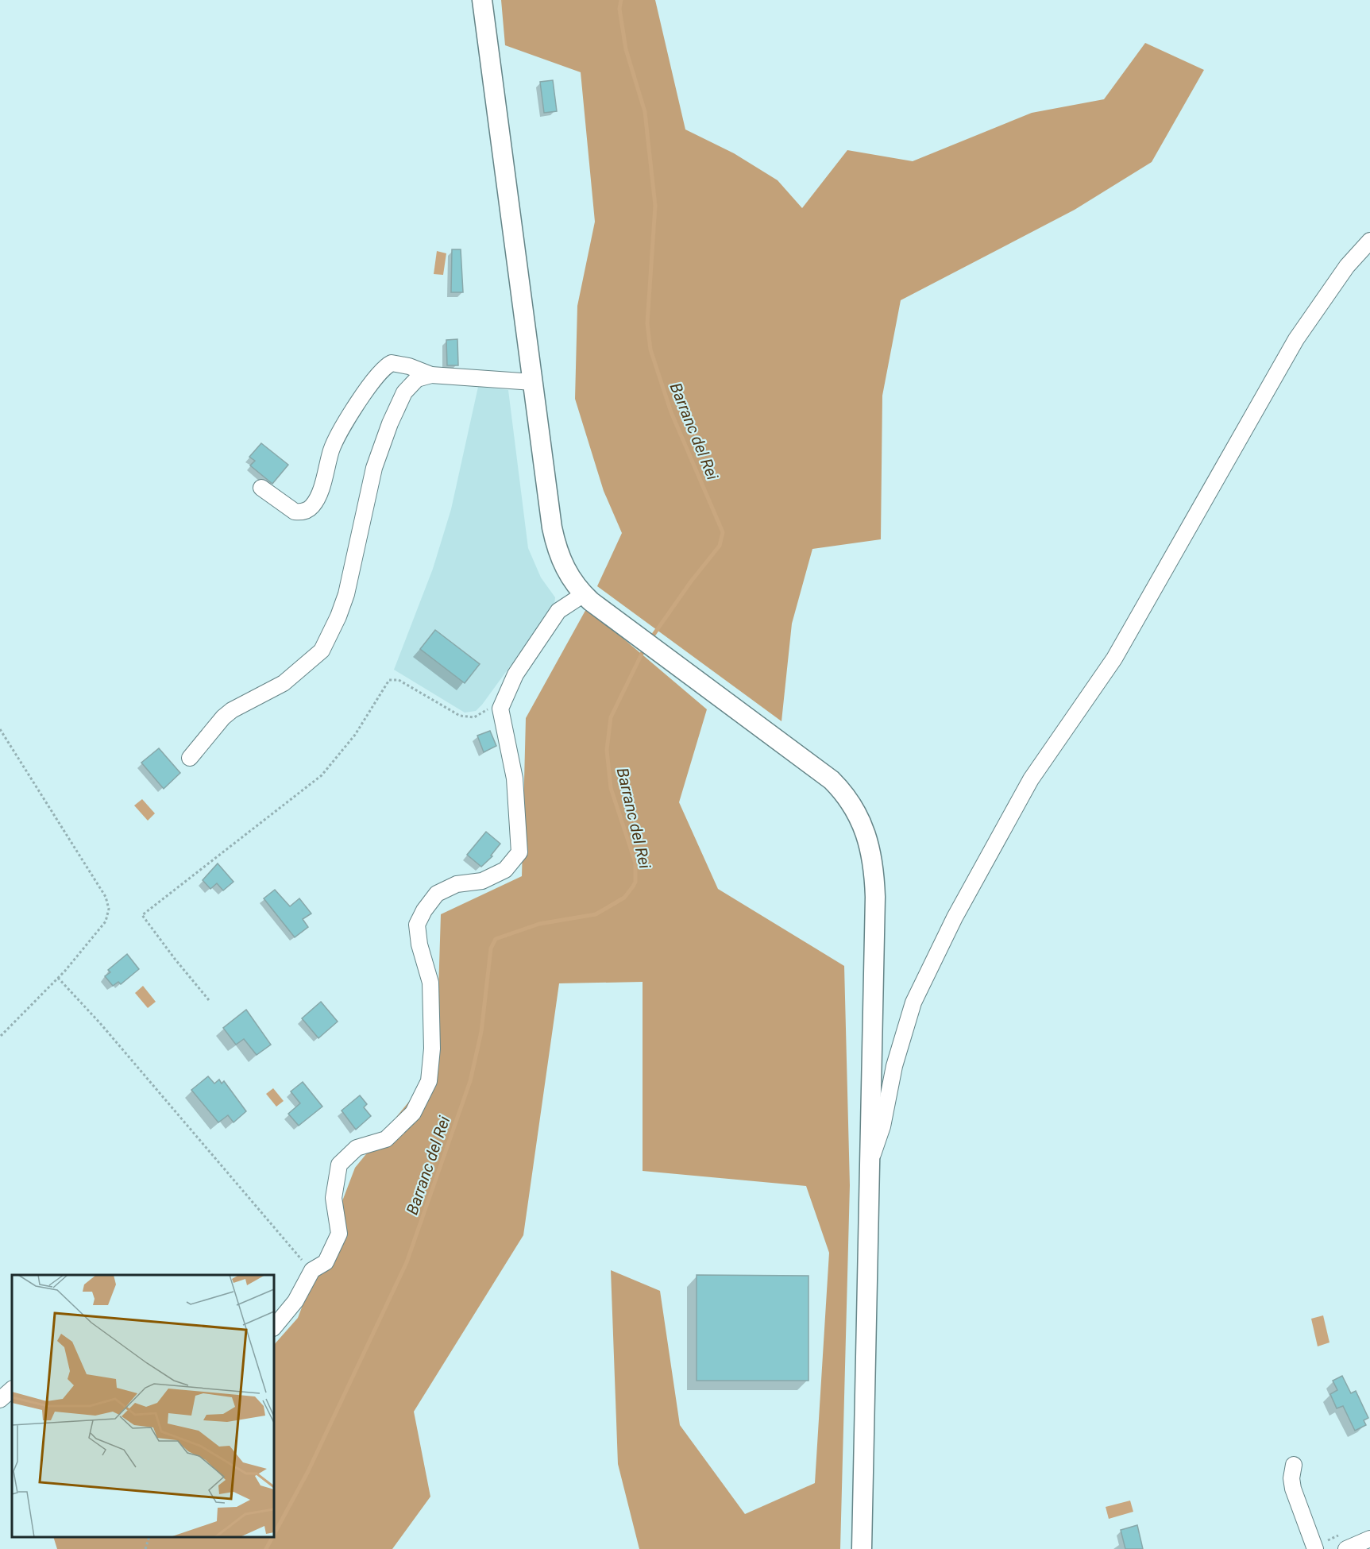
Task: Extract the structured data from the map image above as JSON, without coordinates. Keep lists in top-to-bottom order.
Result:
{
  "water": ["Barranc del Rei"]
}
